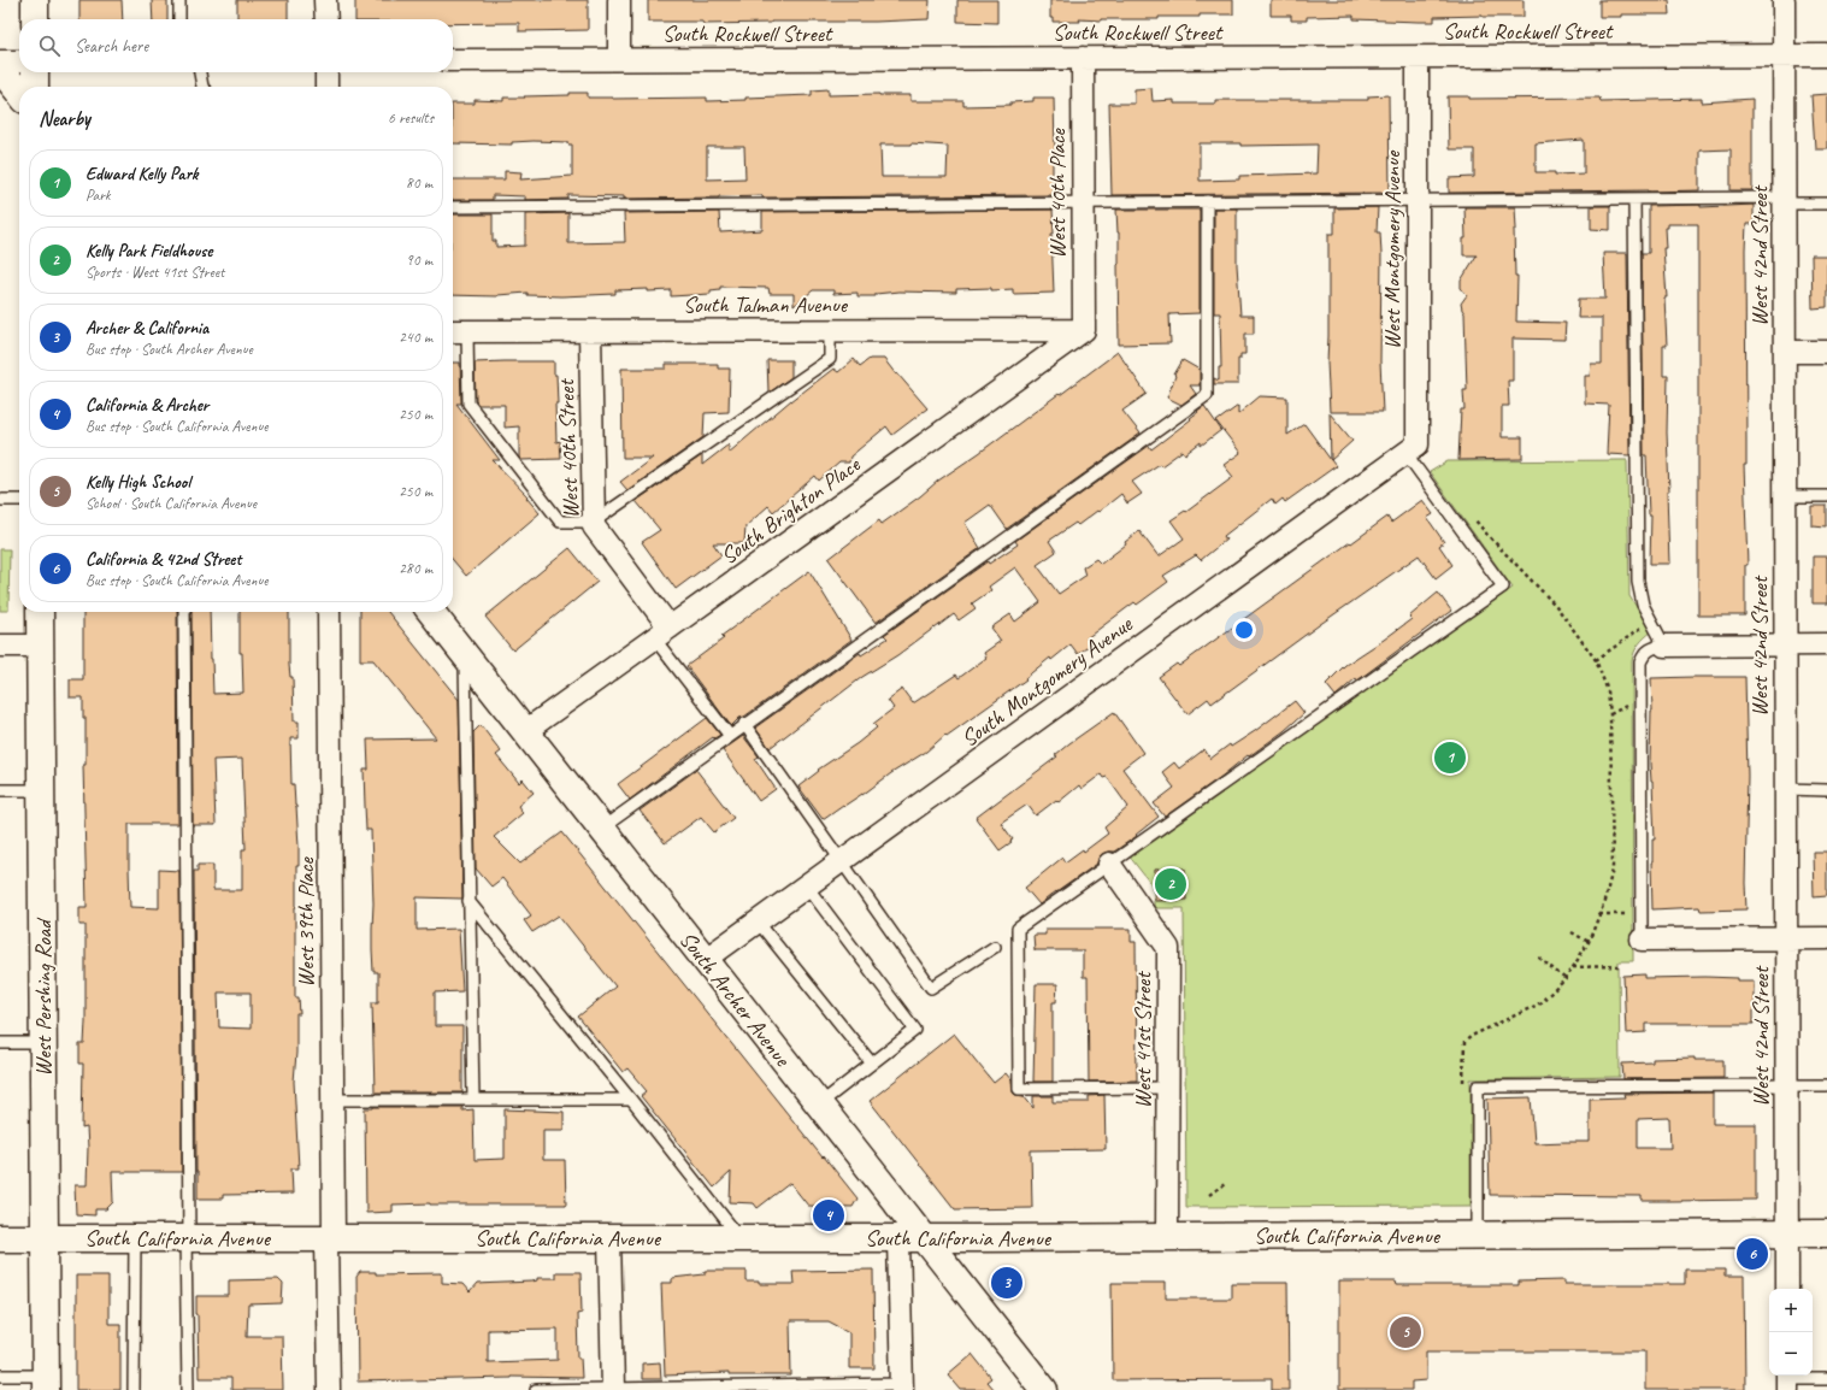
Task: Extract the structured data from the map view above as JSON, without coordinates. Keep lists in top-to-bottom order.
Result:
{
  "streets": {
    "main road": ["West Pershing Road", "South Archer Avenue", "South California Avenue"],
    "street": [
      "South Rockwell Street",
      "West 40th Place",
      "West Montgomery Avenue",
      "West 42nd Street",
      "South Talman Avenue",
      "West 40th Street",
      "South Brighton Place",
      "South Montgomery Avenue",
      "West 39th Place",
      "West 41st Street"
    ]
  },
  "crossings": [
    ["South Rockwell Street", "West 40th Place"],
    ["South Rockwell Street", "West Montgomery Avenue"],
    ["South Rockwell Street", "West 42nd Street"],
    ["West 40th Place", "South Talman Avenue"],
    ["West 40th Place", "South Brighton Place"],
    ["West Montgomery Avenue", "South Montgomery Avenue"],
    ["West 42nd Street", "South California Avenue"],
    ["South Talman Avenue", "West 40th Street"],
    ["South Talman Avenue", "South Brighton Place"],
    ["West 40th Street", "South Brighton Place"],
    ["South Brighton Place", "South Archer Avenue"],
    ["South Montgomery Avenue", "South Archer Avenue"],
    ["West 39th Place", "South California Avenue"],
    ["West Pershing Road", "South California Avenue"],
    ["South Archer Avenue", "South California Avenue"],
    ["West 41st Street", "South California Avenue"]
  ],
  "page": {
    "search": "Search here",
    "heading": ["Nearby", "6 results"],
    "list": [
      {
        "mark": "1",
        "name": "Edward Kelly Park",
        "note": "Park",
        "value": "80 m"
      },
      {
        "mark": "2",
        "name": "Kelly Park Fieldhouse",
        "note": "Sports · West 41st Street",
        "value": "90 m"
      },
      {
        "mark": "3",
        "name": "Archer & California",
        "note": "Bus stop · South Archer Avenue",
        "value": "240 m"
      },
      {
        "mark": "4",
        "name": "California & Archer",
        "note": "Bus stop · South California Avenue",
        "value": "250 m"
      },
      {
        "mark": "5",
        "name": "Kelly High School",
        "note": "School · South California Avenue",
        "value": "250 m"
      },
      {
        "mark": "6",
        "name": "California & 42nd Street",
        "note": "Bus stop · South California Avenue",
        "value": "280 m"
      }
    ],
    "pins": [
      "1",
      "2",
      "4",
      "6",
      "3",
      "5"
    ],
    "map_buttons": ["+", "−"]
  }
}
